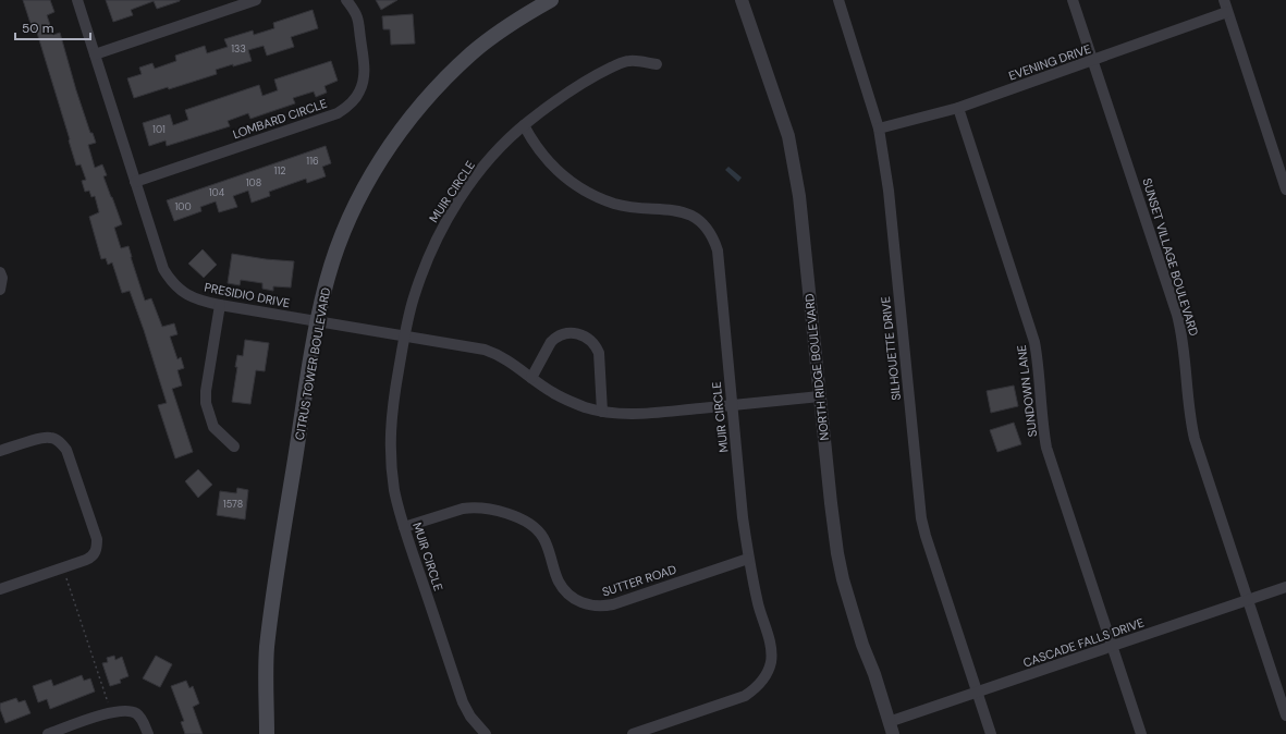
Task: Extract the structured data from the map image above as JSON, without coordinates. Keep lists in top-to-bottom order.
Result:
{
  "streets": {
    "main road": ["CITRUS TOWER BOULEVARD"],
    "street": [
      "EVENING DRIVE",
      "LOMBARD CIRCLE",
      "MUIR CIRCLE",
      "SUNSET VILLAGE BOULEVARD",
      "PRESIDIO DRIVE",
      "SILHOUETTE DRIVE",
      "NORTH RIDGE BOULEVARD",
      "SUNDOWN LANE",
      "SUTTER ROAD",
      "CASCADE FALLS DRIVE"
    ]
  },
  "crossings": [
    ["EVENING DRIVE", "SUNSET VILLAGE BOULEVARD"],
    ["EVENING DRIVE", "SILHOUETTE DRIVE"],
    ["EVENING DRIVE", "SUNDOWN LANE"],
    ["LOMBARD CIRCLE", "PRESIDIO DRIVE"],
    ["MUIR CIRCLE", "PRESIDIO DRIVE"],
    ["MUIR CIRCLE", "SUTTER ROAD"],
    ["SUNSET VILLAGE BOULEVARD", "CASCADE FALLS DRIVE"],
    ["PRESIDIO DRIVE", "CITRUS TOWER BOULEVARD"],
    ["PRESIDIO DRIVE", "NORTH RIDGE BOULEVARD"],
    ["SILHOUETTE DRIVE", "CASCADE FALLS DRIVE"],
    ["NORTH RIDGE BOULEVARD", "CASCADE FALLS DRIVE"],
    ["SUNDOWN LANE", "CASCADE FALLS DRIVE"]
  ],
  "house_numbers": [
    "133",
    "101",
    "116",
    "112",
    "108",
    "104",
    "100",
    "1578"
  ],
  "scale_bar": "50 m"
}
